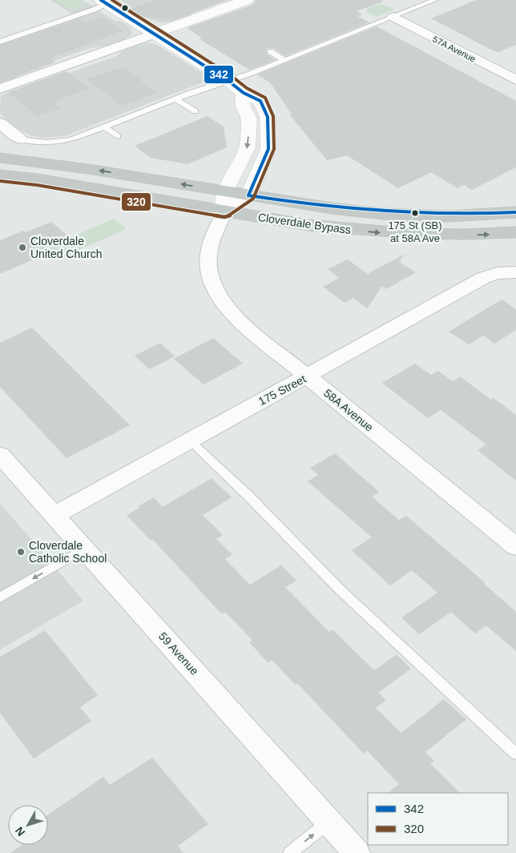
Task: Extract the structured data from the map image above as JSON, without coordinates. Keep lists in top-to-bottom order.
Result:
{
  "streets": {
    "highway": ["Cloverdale Bypass"],
    "street": [
      "57A Avenue",
      "175 Street",
      "58A Avenue",
      "59 Avenue"
    ]
  },
  "crossings": [
    ["Cloverdale Bypass", "58A Avenue"],
    ["175 Street", "58A Avenue"],
    ["175 Street", "59 Avenue"]
  ],
  "places": ["175 St (SB) at 58A Ave", "Cloverdale United Church", "Cloverdale Catholic School"],
  "lines": ["transit line 342", "transit line 320"],
  "legend": ["342", "320"],
  "north": "bottom left"
}
